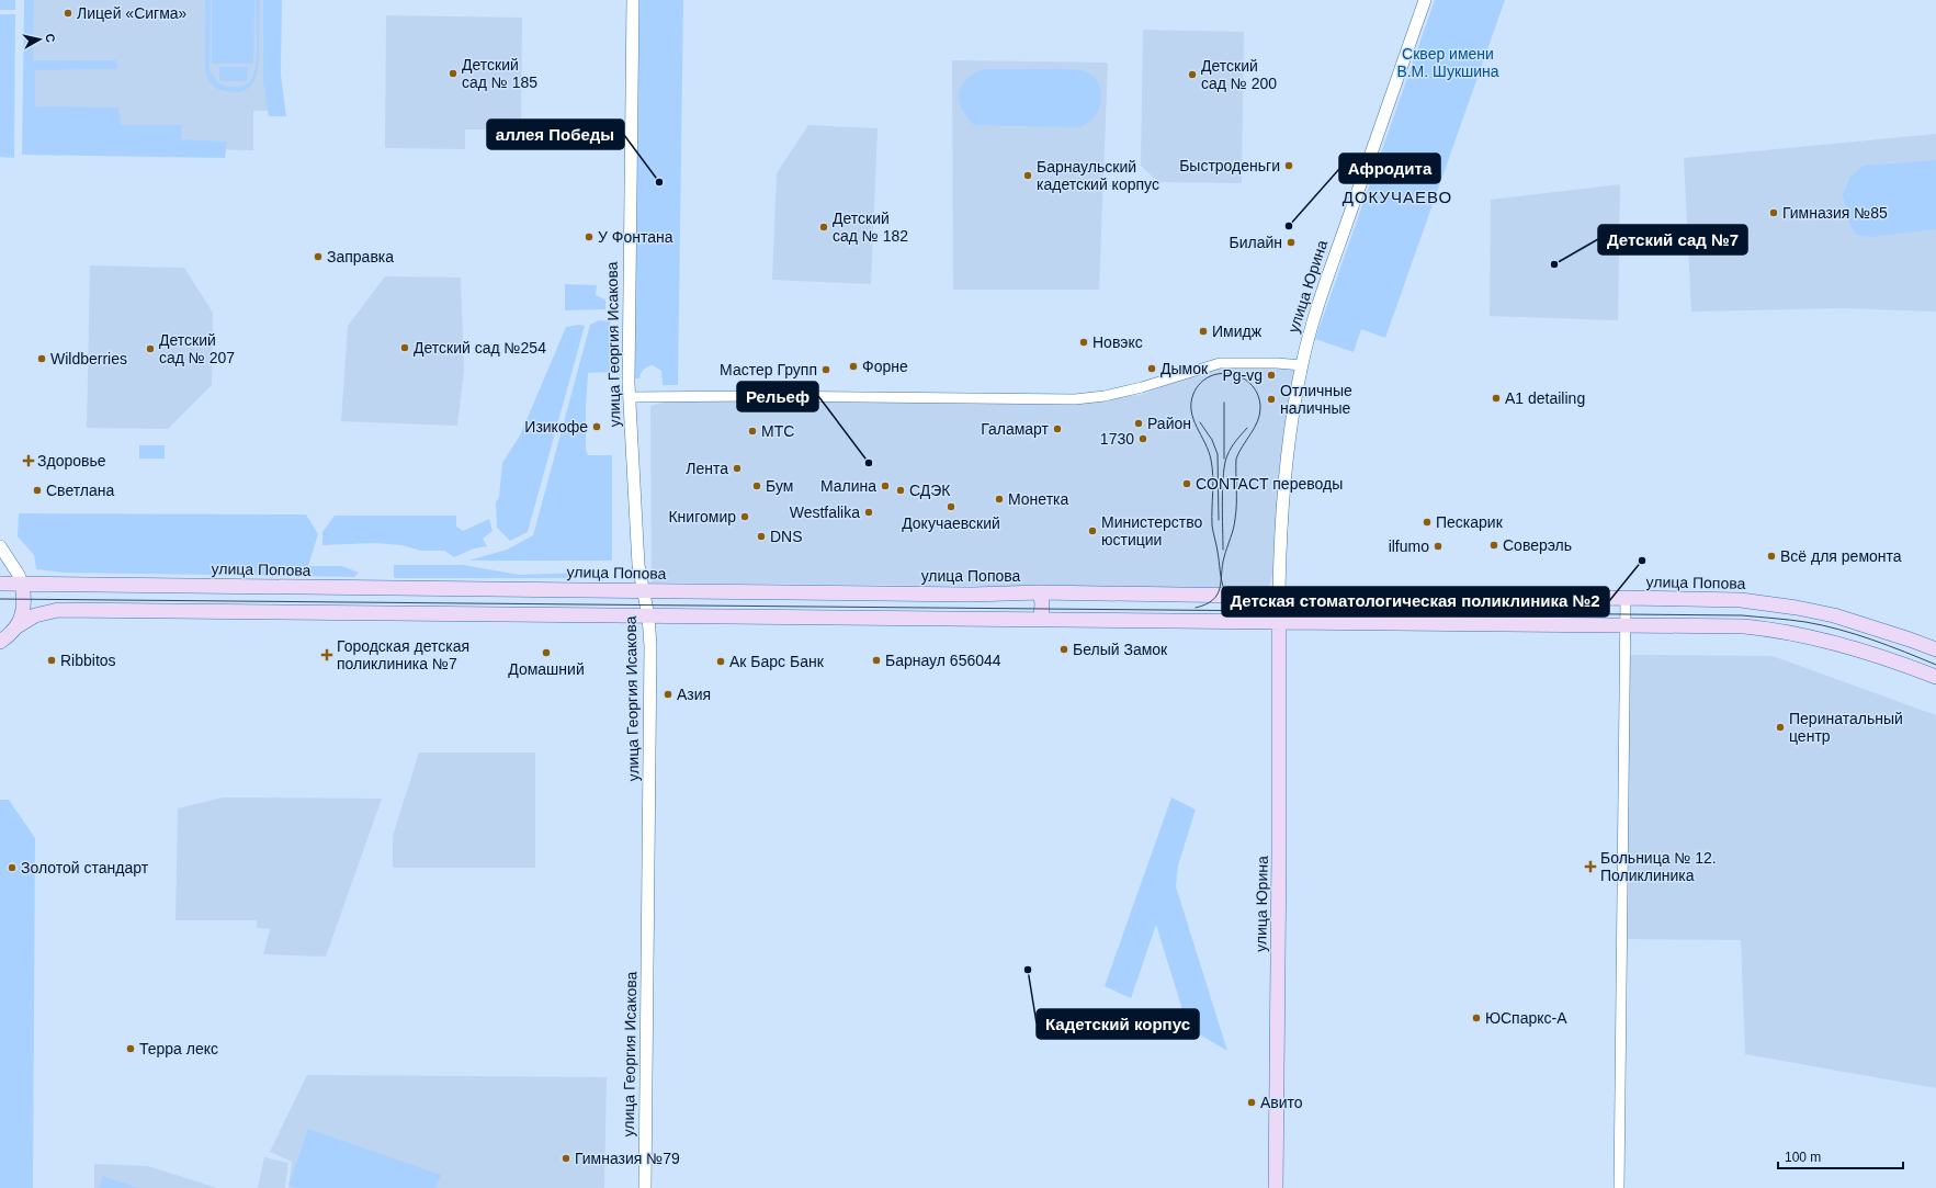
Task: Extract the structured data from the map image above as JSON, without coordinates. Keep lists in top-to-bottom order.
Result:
{
  "streets": {
    "main road": ["улица Юрина", "улица Попова"],
    "street": ["улица Георгия Исакова"]
  },
  "crossings": [
    ["улица Юрина", "улица Попова"],
    ["улица Георгия Исакова", "улица Попова"]
  ],
  "districts": ["ДОКУЧАЕВО"],
  "parks": ["Сквер имени В.М. Шукшина"],
  "places": {
    "other": [
      "Лицей «Сигма»",
      "Детский сад № 185",
      "Детский сад № 200",
      "Быстроденьги",
      "Барнаульский кадетский корпус",
      "аллея Победы",
      "Гимназия №85",
      "Афродита",
      "Детский сад № 182",
      "У Фонтана",
      "Билайн",
      "Заправка",
      "Детский сад №7",
      "Имидж",
      "Новэкс",
      "Детский сад №254",
      "Детский сад № 207",
      "Wildberries",
      "Форне",
      "Дымок",
      "Мастер Групп",
      "Pg-vg",
      "A1 detailing",
      "Отличные наличные",
      "Район",
      "Изикофе",
      "Галамарт",
      "МТС",
      "1730",
      "Рельеф",
      "Лента",
      "CONTACT переводы",
      "Бум",
      "Малина",
      "Светлана",
      "СДЭК",
      "Монетка",
      "Докучаевский",
      "Westfalika",
      "Книгомир",
      "Пескарик",
      "Министерство юстиции",
      "DNS",
      "Соверэль",
      "ilfumo",
      "Всё для ремонта",
      "Детская стоматологическая поликлиника №2",
      "Белый Замок",
      "Домашний",
      "Ribbitos",
      "Барнаул 656044",
      "Ак Барс Банк",
      "Азия",
      "Перинатальный центр",
      "Золотой стандарт",
      "Кадетский корпус",
      "ЮСпаркс-А",
      "Терра лекс",
      "Авито",
      "Гимназия №79"
    ],
    "health": ["Здоровье", "Городская детская поликлиника №7", "Больница № 12. Поликлиника"]
  },
  "scale_bar": "100 m",
  "north": "right"
}
